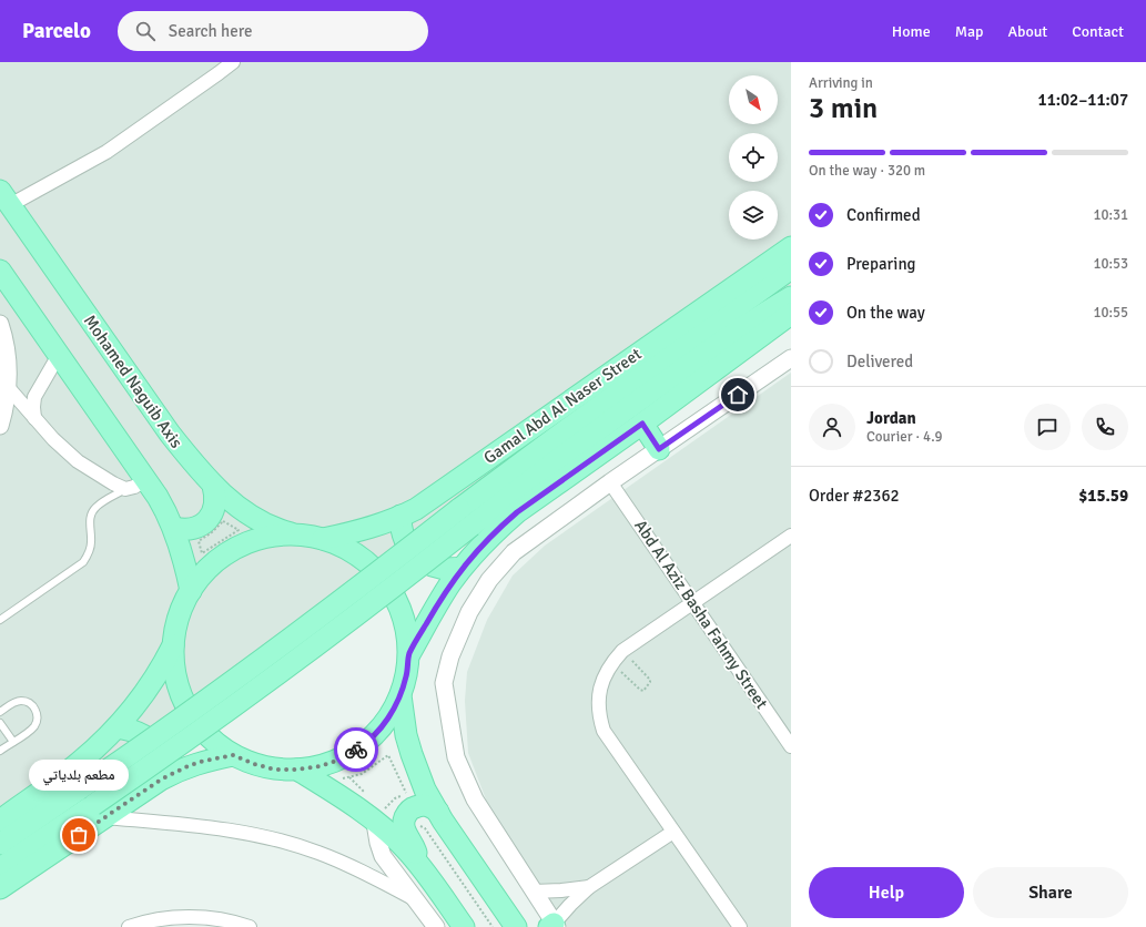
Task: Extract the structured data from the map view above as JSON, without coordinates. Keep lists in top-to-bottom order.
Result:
{
  "streets": {
    "main road": ["Mohamed Naguib Axis", "Gamal Abd Al Naser Street"],
    "street": ["Abd Al Aziz Basha Fahmy Street"]
  },
  "places": ["مطعم بلدياتي"],
  "north": "bottom right",
  "page": {
    "header": "Parcelo",
    "search": "Search here",
    "nav": [
      "Home",
      "Map",
      "About",
      "Contact"
    ],
    "heading": ["3 min", "Arriving in", "11:02–11:07"],
    "panel": [
      "Jordan",
      "Courier · 4.9",
      "Order #2362",
      "$15.59"
    ],
    "bar": "On the way · 320 m",
    "list": [
      ["Confirmed", "10:31"],
      ["Preparing", "10:53"],
      ["On the way", "10:55"],
      "Delivered"
    ],
    "bubble": "مطعم بلدياتي",
    "buttons": ["Help", "Share"]
  }
}
